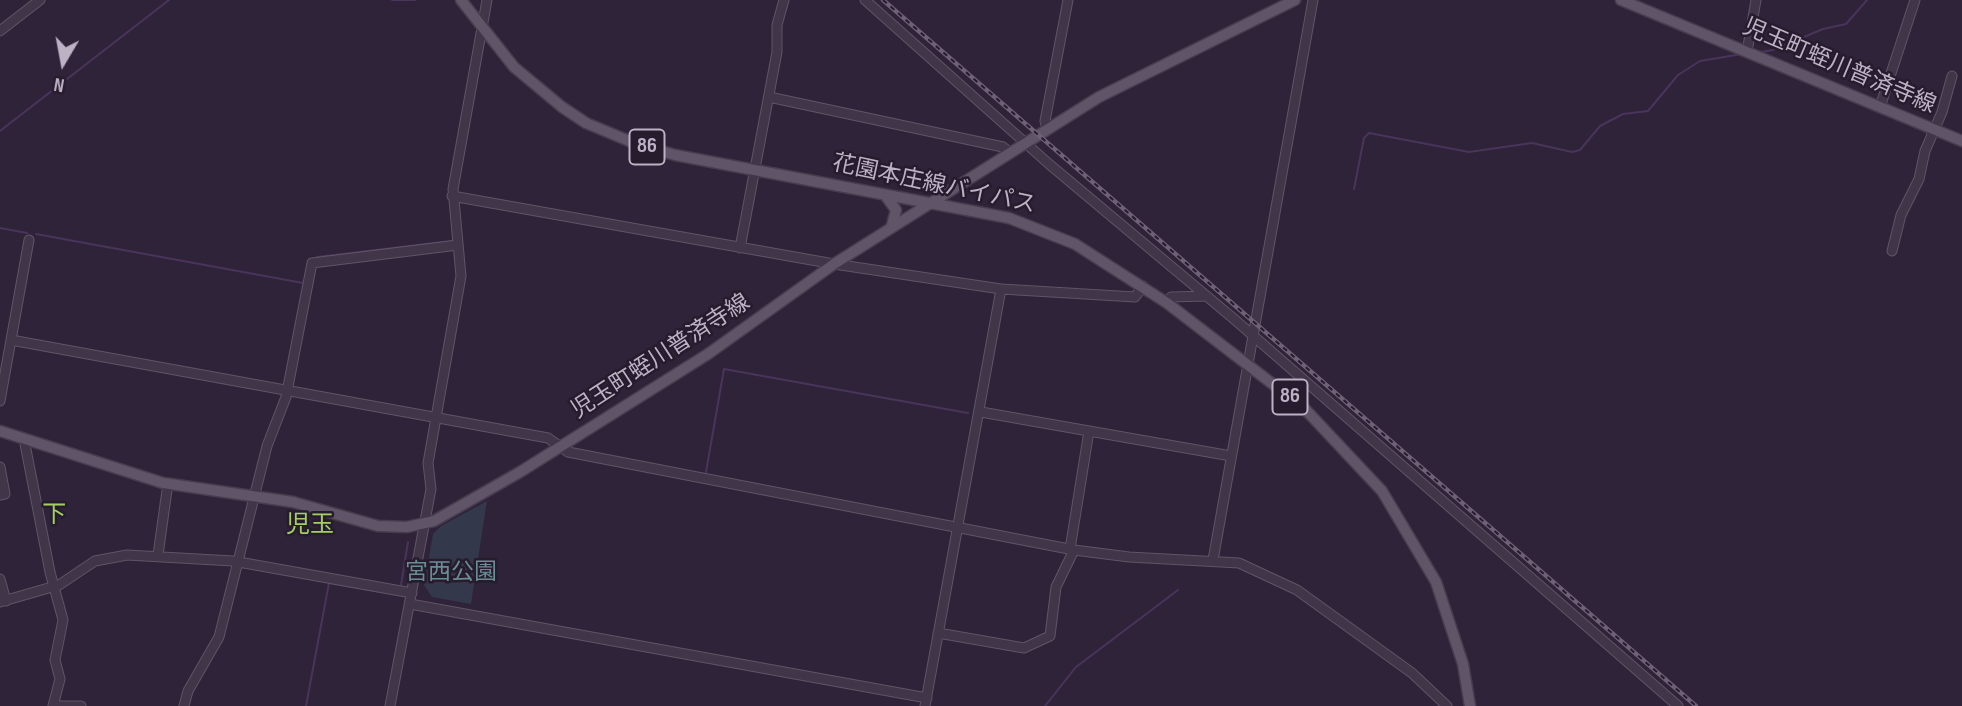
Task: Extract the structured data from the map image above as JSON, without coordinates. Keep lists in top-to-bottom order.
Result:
{
  "streets": {
    "main road": ["児玉町蛭川普済寺線", "86", "花園本庄線バイパス"]
  },
  "crossings": [
    ["児玉町蛭川普済寺線", "花園本庄線バイパス"]
  ],
  "districts": ["下", "児玉"],
  "parks": ["宮西公園"],
  "north": "bottom"
}
